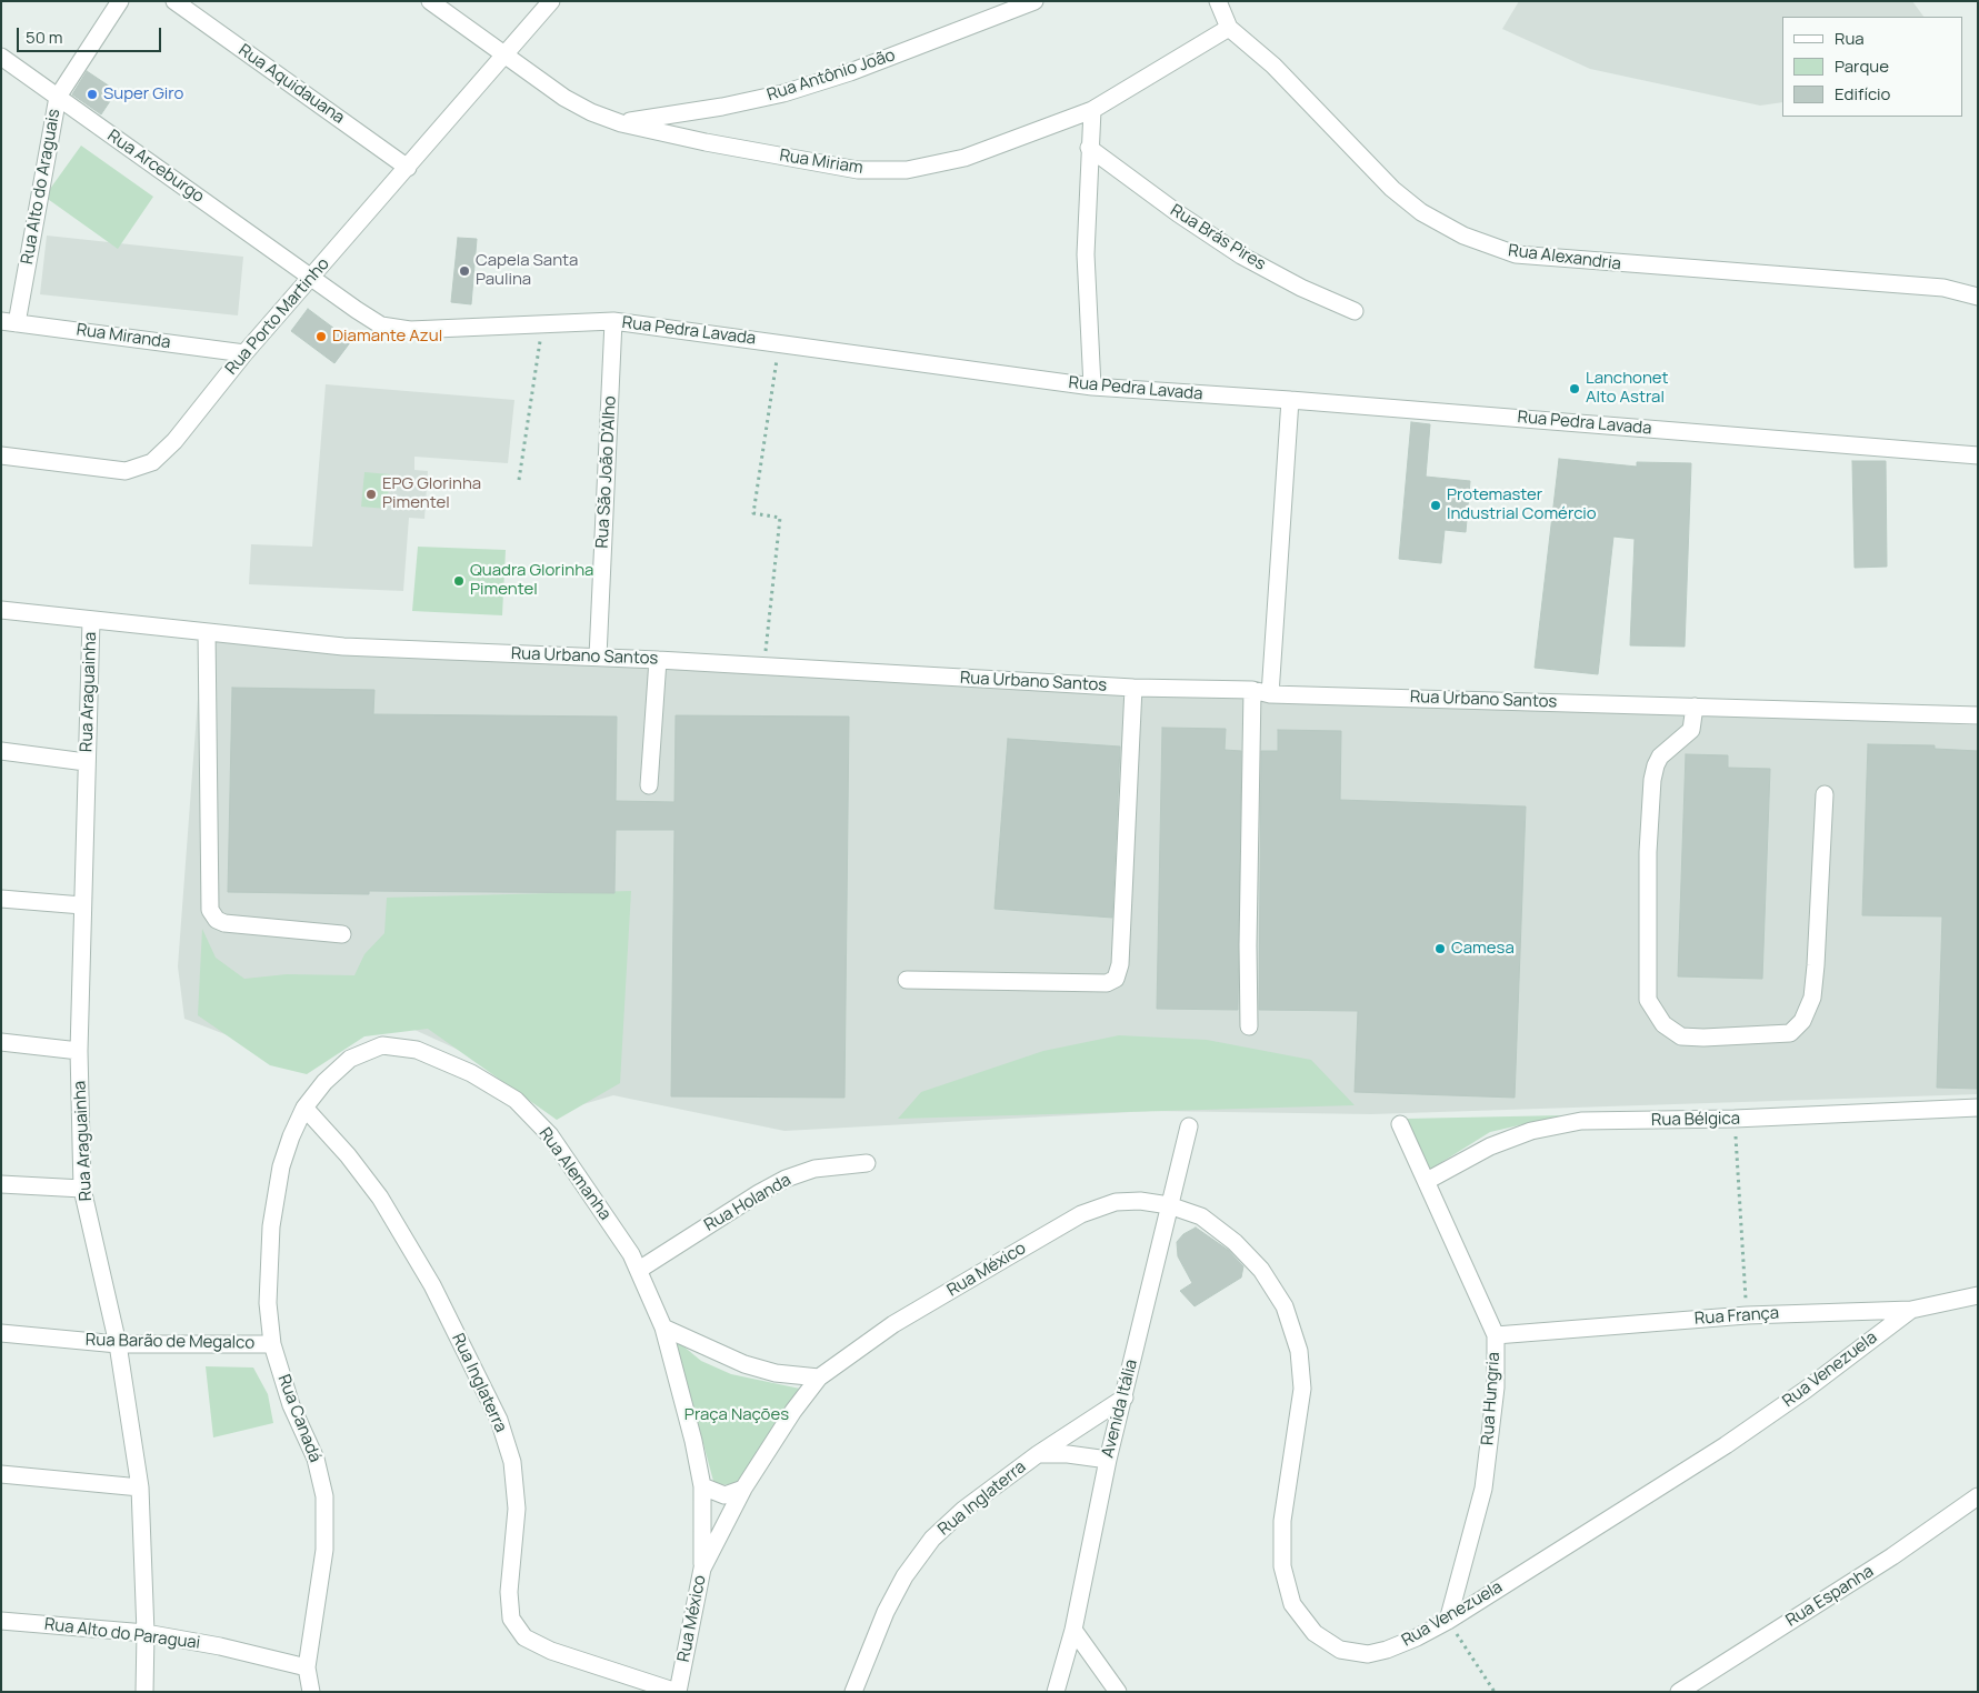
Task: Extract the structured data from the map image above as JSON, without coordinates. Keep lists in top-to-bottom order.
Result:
{
  "streets": {
    "street": [
      "Rua Antônio João",
      "Rua Aquidauana",
      "Rua Miriam",
      "Rua Arceburgo",
      "Rua Alto do Araguais",
      "Rua Brás Pires",
      "Rua Alexandria",
      "Rua Porto Martinho",
      "Rua Pedra Lavada",
      "Rua Miranda",
      "Rua São João D'Alho",
      "Rua Urbano Santos",
      "Rua Araguainha",
      "Rua Bélgica",
      "Rua Alemanha",
      "Rua Holanda",
      "Rua México",
      "Rua França",
      "Rua Barão de Megalco",
      "Rua Venezuela",
      "Rua Inglaterra",
      "Rua Hungria",
      "Avenida Itália",
      "Rua Canadá",
      "Rua Espanha",
      "Rua Alto do Paraguai"
    ]
  },
  "crossings": [
    ["Rua Antônio João", "Rua Miriam"],
    ["Rua Aquidauana", "Rua Porto Martinho"],
    ["Rua Miriam", "Rua Alexandria"],
    ["Rua Miriam", "Rua Porto Martinho"],
    ["Rua Arceburgo", "Rua Alto do Araguais"],
    ["Rua Arceburgo", "Rua Porto Martinho"],
    ["Rua Arceburgo", "Rua Pedra Lavada"],
    ["Rua Alto do Araguais", "Rua Miranda"],
    ["Rua Porto Martinho", "Rua Pedra Lavada"],
    ["Rua Porto Martinho", "Rua Miranda"],
    ["Rua Pedra Lavada", "Rua São João D'Alho"],
    ["Rua São João D'Alho", "Rua Urbano Santos"],
    ["Rua Urbano Santos", "Rua Araguainha"],
    ["Rua Araguainha", "Rua Barão de Megalco"],
    ["Rua Araguainha", "Rua Alto do Paraguai"],
    ["Rua Bélgica", "Rua Hungria"],
    ["Rua Alemanha", "Rua Holanda"],
    ["Rua Alemanha", "Rua México"],
    ["Rua Alemanha", "Rua Inglaterra"],
    ["Rua Alemanha", "Rua Canadá"],
    ["Rua México", "Rua Venezuela"],
    ["Rua México", "Rua Inglaterra"],
    ["Rua México", "Avenida Itália"],
    ["Rua França", "Rua Venezuela"],
    ["Rua França", "Rua Hungria"],
    ["Rua Barão de Megalco", "Rua Canadá"],
    ["Rua Venezuela", "Rua Hungria"],
    ["Rua Venezuela", "Avenida Itália"],
    ["Rua Inglaterra", "Avenida Itália"],
    ["Rua Inglaterra", "Rua Canadá"],
    ["Rua Canadá", "Rua Alto do Paraguai"]
  ],
  "parks": ["Praça Nações"],
  "places": [
    "Super Giro",
    "Capela Santa Paulina",
    "Diamante Azul",
    "Lanchonet Alto Astral",
    "EPG Glorinha Pimentel",
    "Protemaster Industrial Comércio",
    "Quadra Glorinha Pimentel",
    "Camesa"
  ],
  "legend": ["Rua", "Parque", "Edifício"],
  "scale_bar": "50 m"
}
